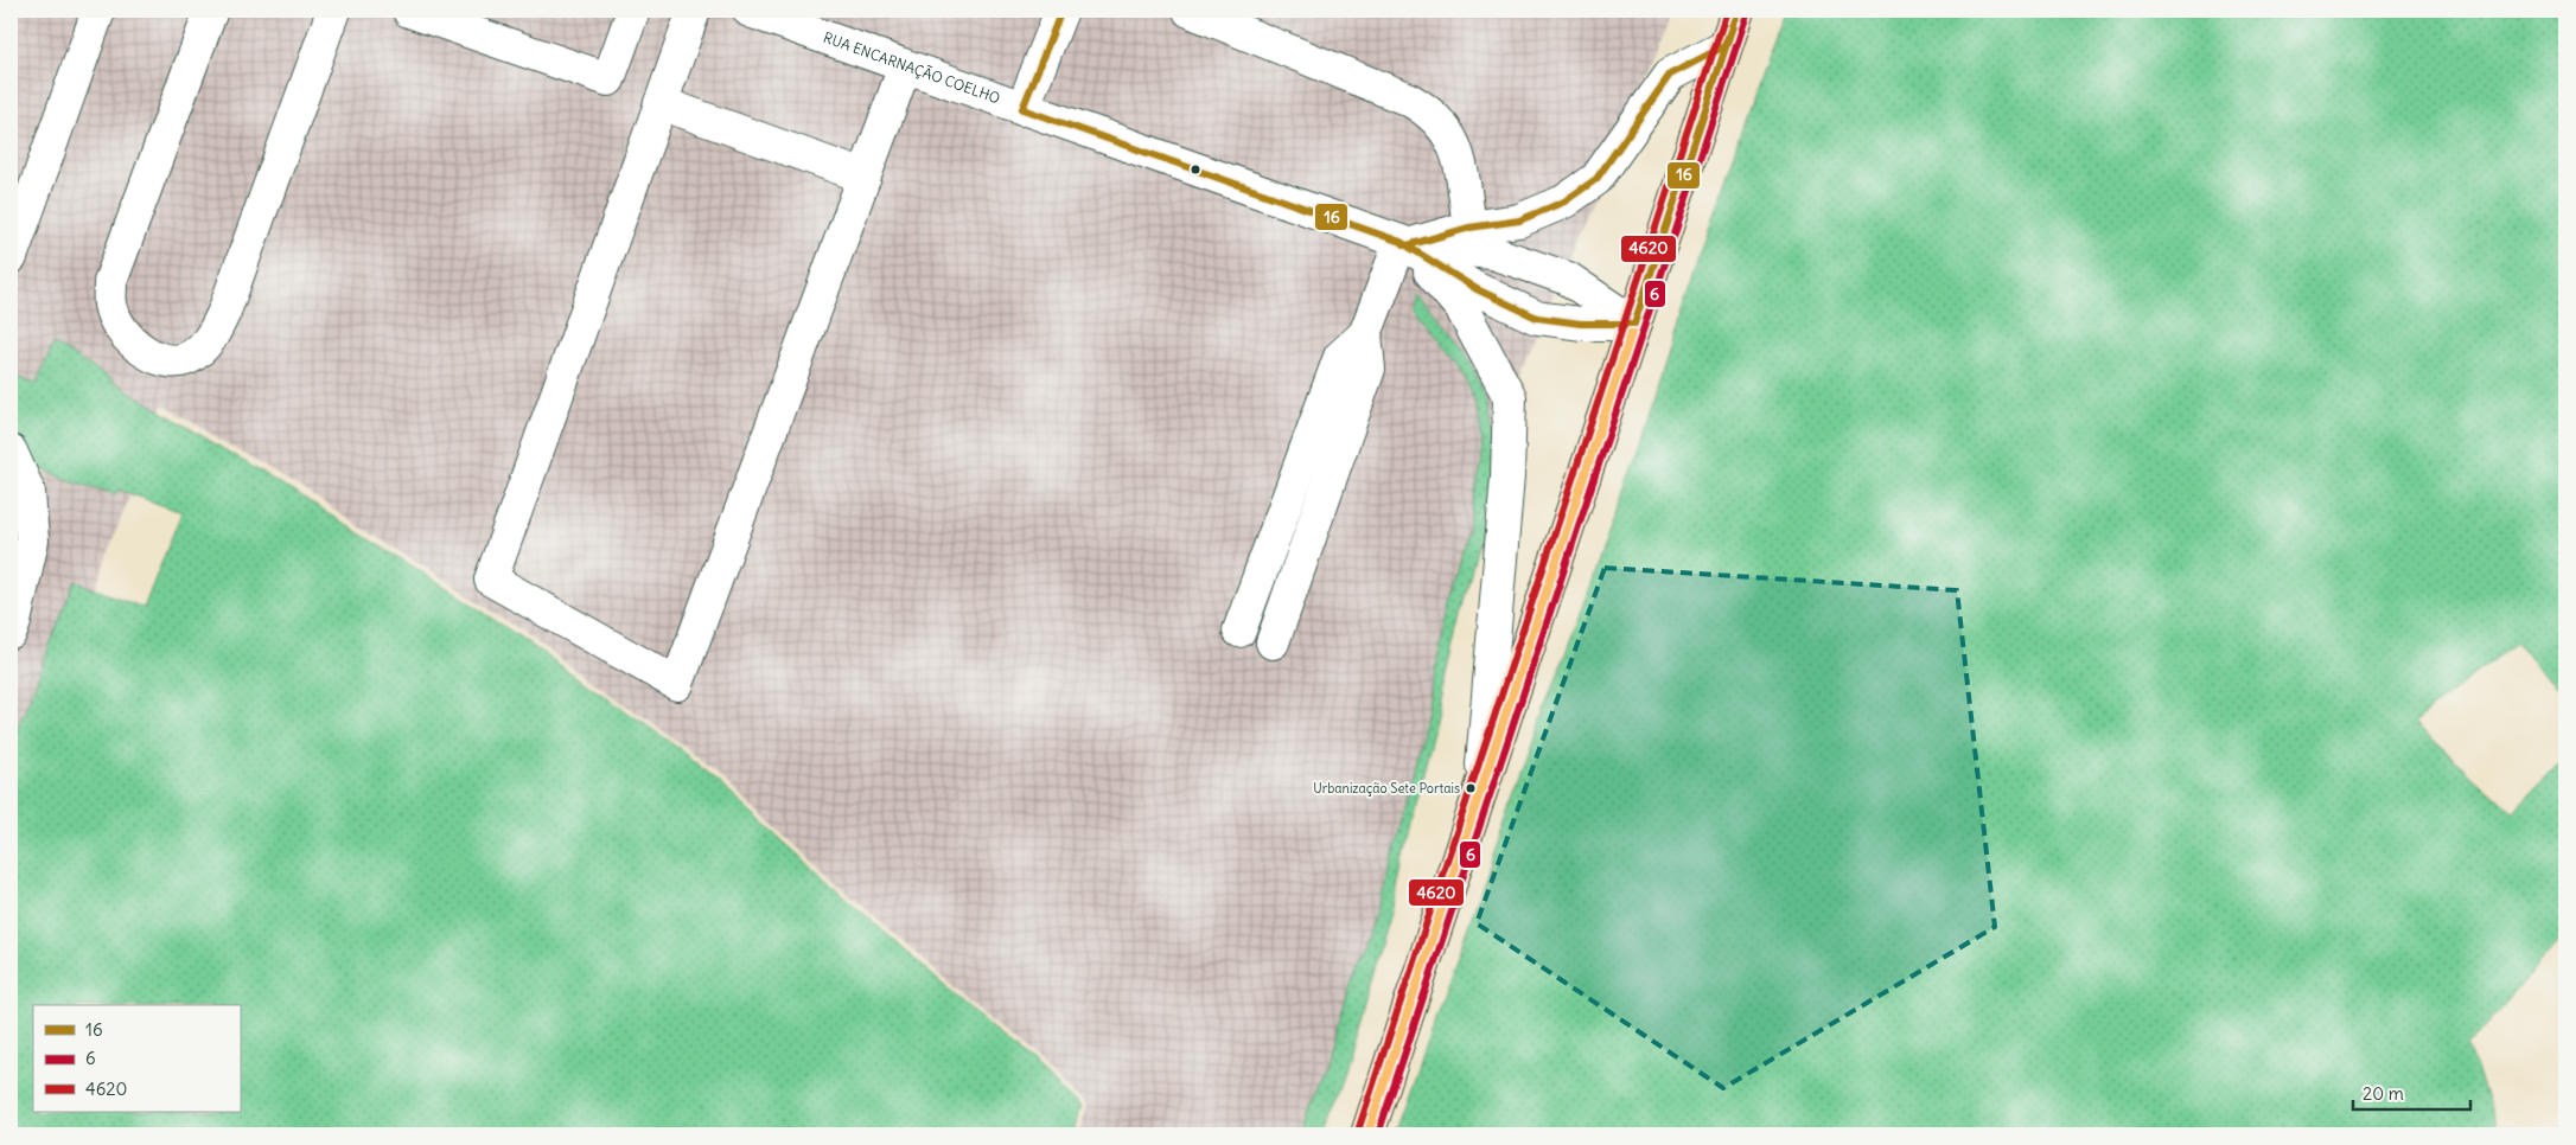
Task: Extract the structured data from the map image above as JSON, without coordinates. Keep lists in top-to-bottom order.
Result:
{
  "streets": {
    "street": ["RUA ENCARNAÇÃO COELHO"]
  },
  "places": ["Urbanização Sete Portais"],
  "lines": ["transit line 16", "transit line 4620", "transit line 6"],
  "legend": ["16", "6", "4620"],
  "scale_bar": "20 m"
}
